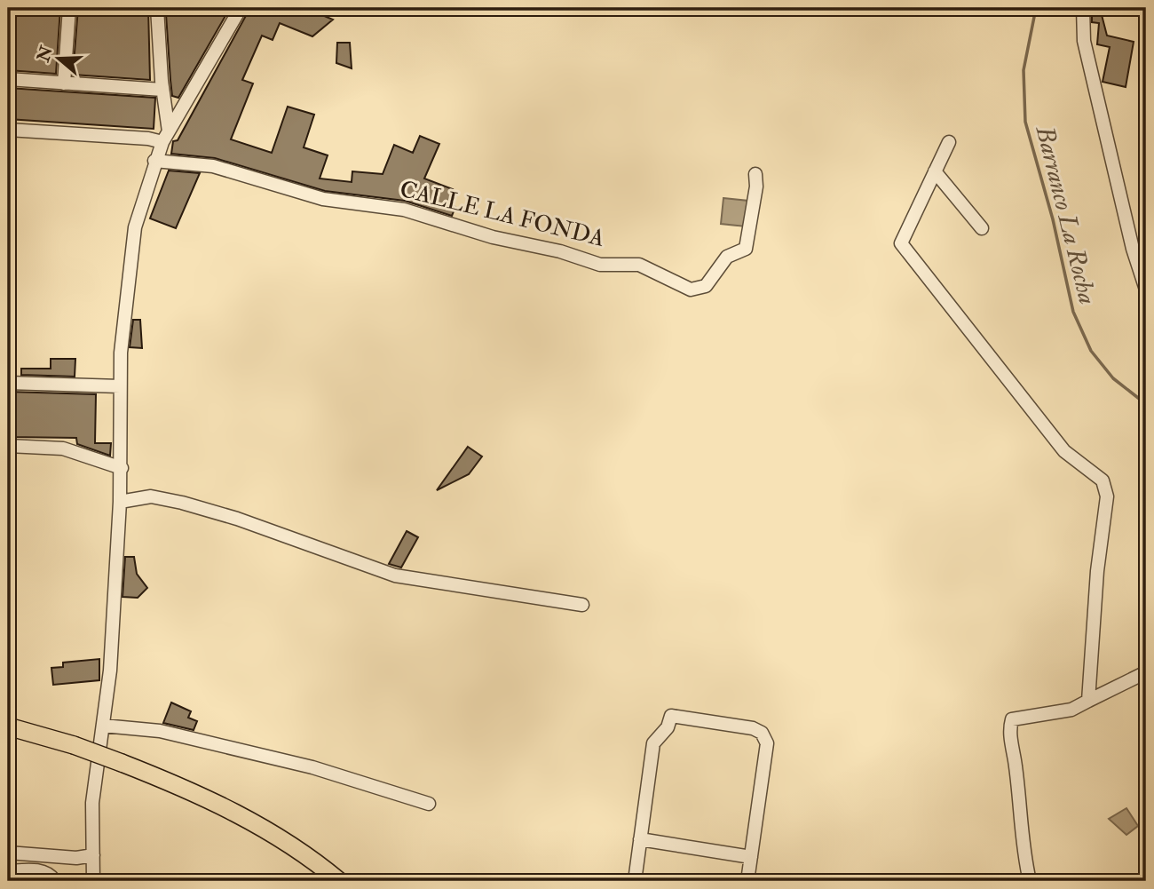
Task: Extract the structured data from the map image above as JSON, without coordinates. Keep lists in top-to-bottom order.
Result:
{
  "streets": {
    "street": ["CALLE LA FONDA"]
  },
  "water": ["Barranco La Rocha"],
  "north": "left"
}
